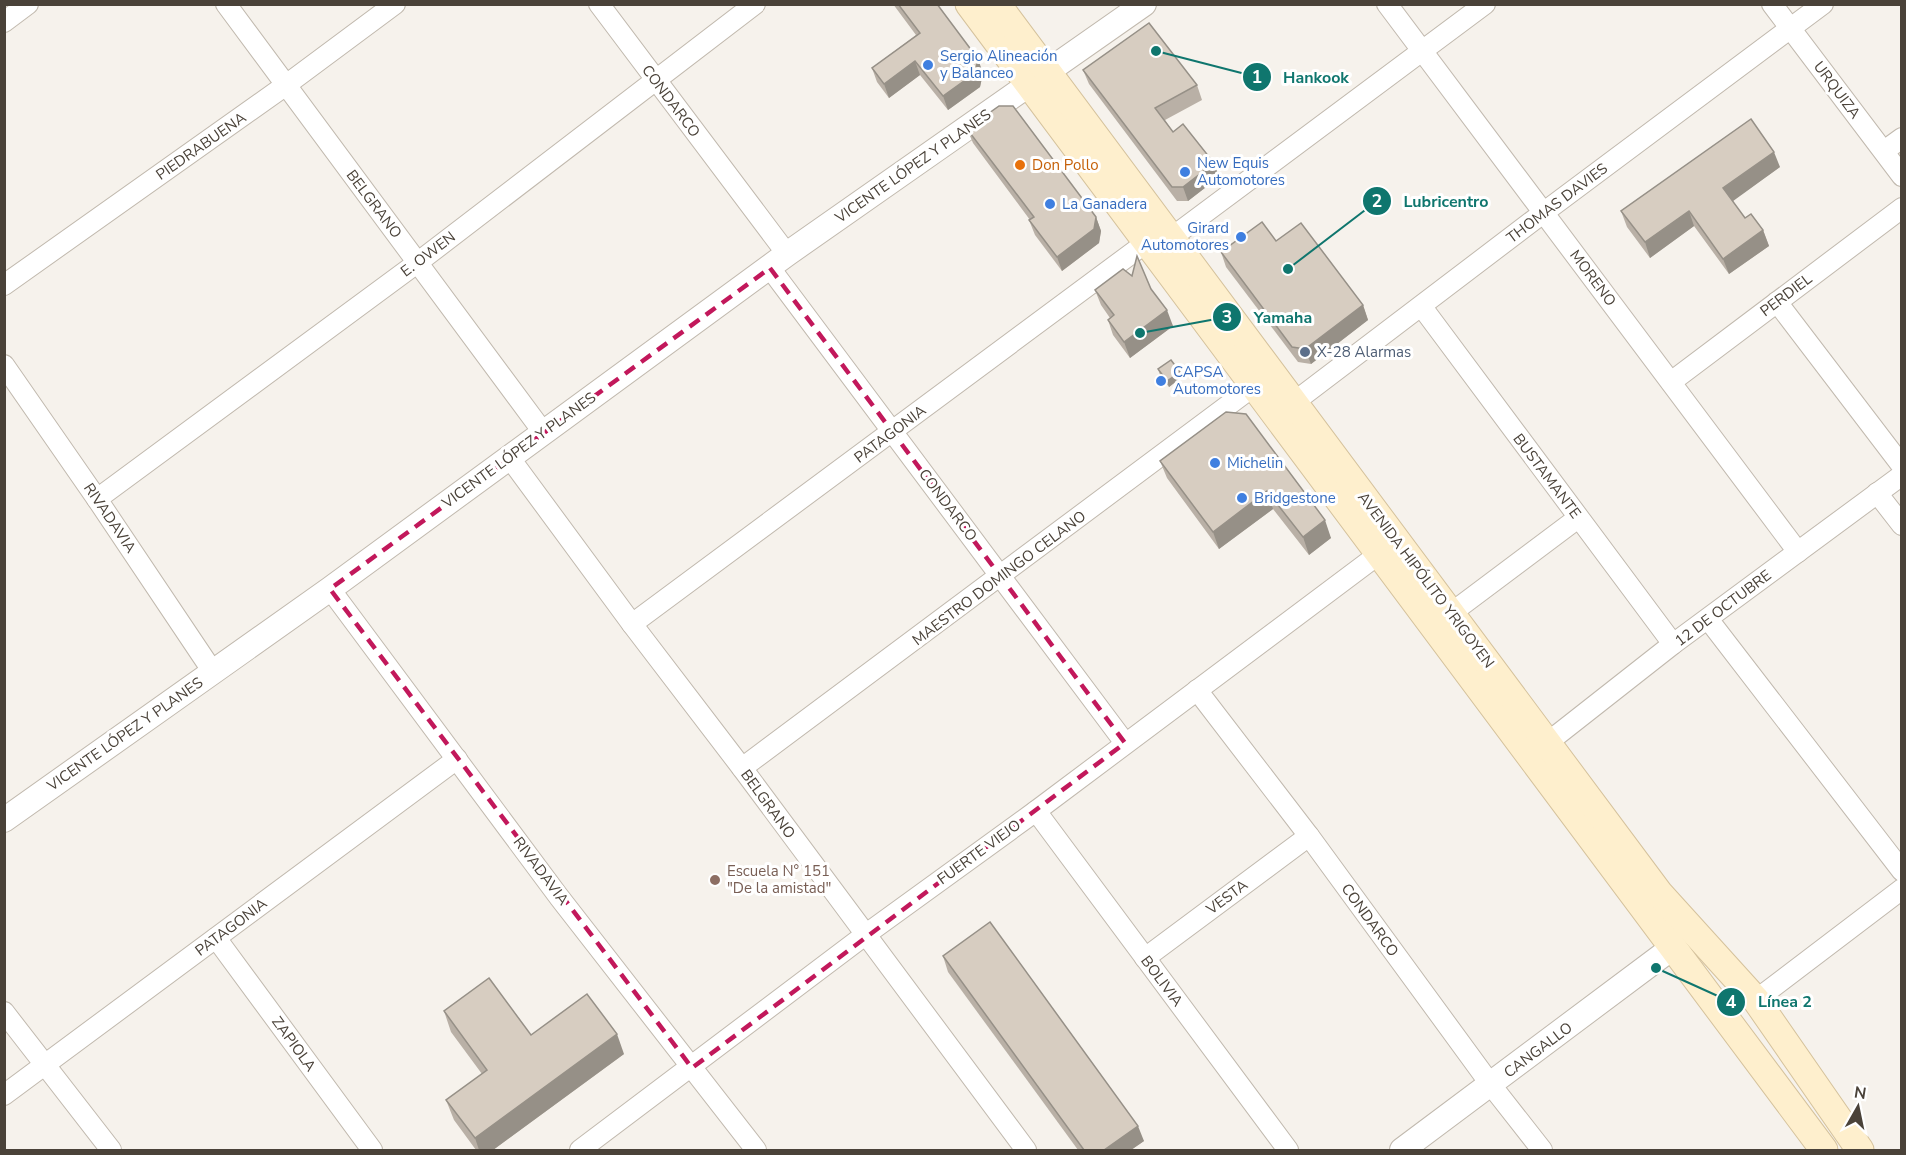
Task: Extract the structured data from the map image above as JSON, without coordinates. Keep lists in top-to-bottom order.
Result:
{
  "streets": {
    "main road": ["AVENIDA HIPÓLITO YRIGOYEN"],
    "street": [
      "URQUIZA",
      "CONDARCO",
      "PIEDRABUENA",
      "VICENTE LÓPEZ Y PLANES",
      "THOMAS DAVIES",
      "BELGRANO",
      "E. OWEN",
      "MORENO",
      "PERDIEL",
      "PATAGONIA",
      "BUSTAMANTE",
      "RIVADAVIA",
      "MAESTRO DOMINGO CELANO",
      "12 DE OCTUBRE",
      "FUERTE VIEJO",
      "VESTA",
      "BOLIVIA",
      "ZAPIOLA",
      "CANGALLO"
    ]
  },
  "crossings": [
    ["URQUIZA", "THOMAS DAVIES"],
    ["CONDARCO", "VICENTE LÓPEZ Y PLANES"],
    ["CONDARCO", "E. OWEN"],
    ["CONDARCO", "PATAGONIA"],
    ["CONDARCO", "MAESTRO DOMINGO CELANO"],
    ["CONDARCO", "FUERTE VIEJO"],
    ["CONDARCO", "VESTA"],
    ["CONDARCO", "CANGALLO"],
    ["PIEDRABUENA", "BELGRANO"],
    ["VICENTE LÓPEZ Y PLANES", "BELGRANO"],
    ["VICENTE LÓPEZ Y PLANES", "RIVADAVIA"],
    ["VICENTE LÓPEZ Y PLANES", "AVENIDA HIPÓLITO YRIGOYEN"],
    ["THOMAS DAVIES", "MORENO"],
    ["THOMAS DAVIES", "BUSTAMANTE"],
    ["THOMAS DAVIES", "AVENIDA HIPÓLITO YRIGOYEN"],
    ["BELGRANO", "E. OWEN"],
    ["BELGRANO", "PATAGONIA"],
    ["BELGRANO", "MAESTRO DOMINGO CELANO"],
    ["BELGRANO", "FUERTE VIEJO"],
    ["E. OWEN", "RIVADAVIA"],
    ["MORENO", "PERDIEL"],
    ["MORENO", "PATAGONIA"],
    ["MORENO", "12 DE OCTUBRE"],
    ["PATAGONIA", "RIVADAVIA"],
    ["PATAGONIA", "AVENIDA HIPÓLITO YRIGOYEN"],
    ["PATAGONIA", "ZAPIOLA"],
    ["BUSTAMANTE", "12 DE OCTUBRE"],
    ["RIVADAVIA", "FUERTE VIEJO"],
    ["MAESTRO DOMINGO CELANO", "AVENIDA HIPÓLITO YRIGOYEN"],
    ["AVENIDA HIPÓLITO YRIGOYEN", "12 DE OCTUBRE"],
    ["AVENIDA HIPÓLITO YRIGOYEN", "FUERTE VIEJO"],
    ["AVENIDA HIPÓLITO YRIGOYEN", "CANGALLO"],
    ["FUERTE VIEJO", "BOLIVIA"],
    ["VESTA", "BOLIVIA"]
  ],
  "places": [
    "Hankook",
    "Sergio Alineación y Balanceo",
    "Don Pollo",
    "New Equis Automotores",
    "La Ganadera",
    "Girard Automotores",
    "Lubricentro",
    "Yamaha",
    "X-28 Alarmas",
    "CAPSA Automotores",
    "Michelin",
    "Bridgestone",
    "Escuela N° 151 \"De la amistad\"",
    "Línea 2"
  ],
  "north": "top"
}
